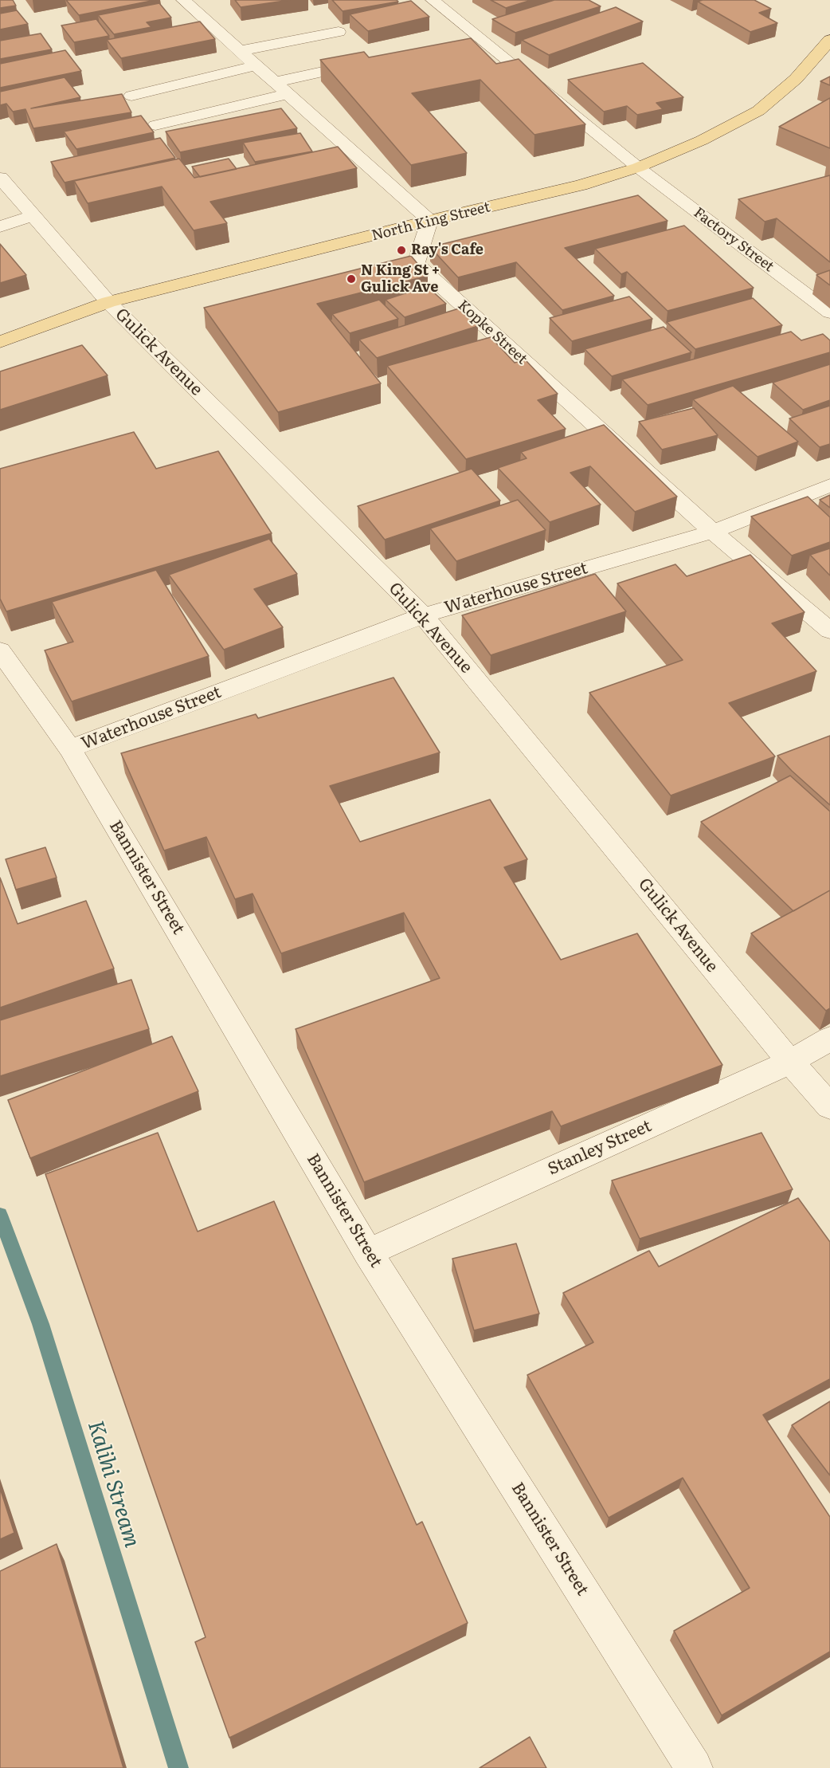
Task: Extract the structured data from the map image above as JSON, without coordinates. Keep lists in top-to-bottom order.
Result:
{
  "streets": {
    "main road": ["North King Street"],
    "street": [
      "Factory Street",
      "Kopke Street",
      "Gulick Avenue",
      "Waterhouse Street",
      "Bannister Street",
      "Stanley Street"
    ]
  },
  "crossings": [
    ["North King Street", "Factory Street"],
    ["North King Street", "Kopke Street"],
    ["North King Street", "Gulick Avenue"],
    ["Kopke Street", "Waterhouse Street"],
    ["Gulick Avenue", "Waterhouse Street"],
    ["Gulick Avenue", "Stanley Street"],
    ["Waterhouse Street", "Bannister Street"],
    ["Bannister Street", "Stanley Street"]
  ],
  "water": ["Kalihi Stream"],
  "places": ["Ray's Cafe", "N King St + Gulick Ave"]
}
